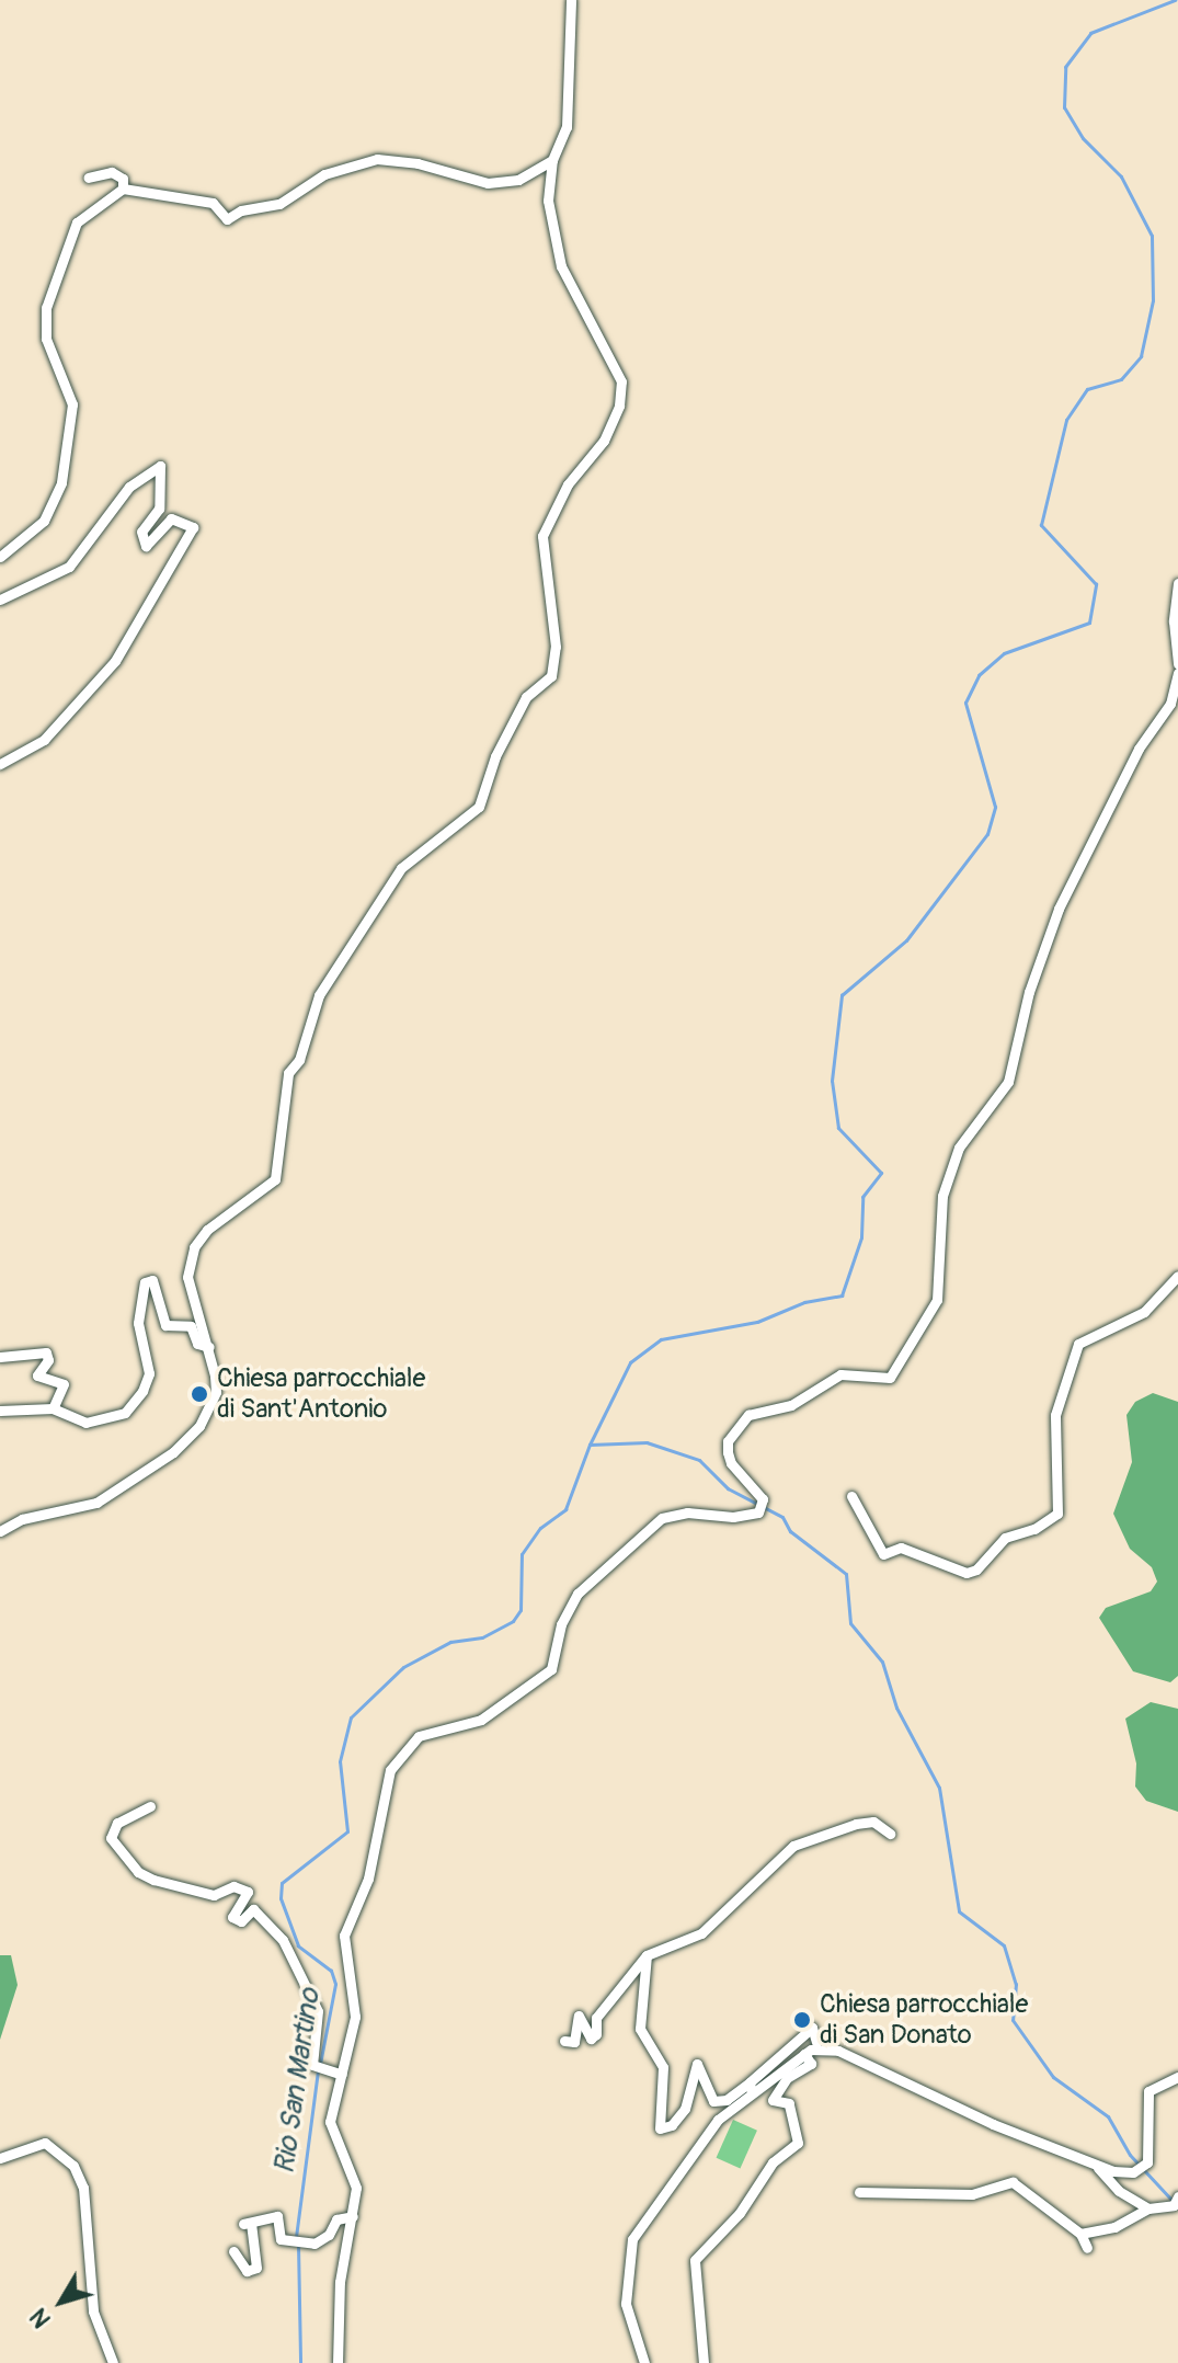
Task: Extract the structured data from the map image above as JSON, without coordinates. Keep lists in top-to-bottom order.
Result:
{
  "water": ["Rio San Martino"],
  "places": ["Chiesa parrocchiale di Sant'Antonio", "Chiesa parrocchiale di San Donato"],
  "north": "bottom left"
}
